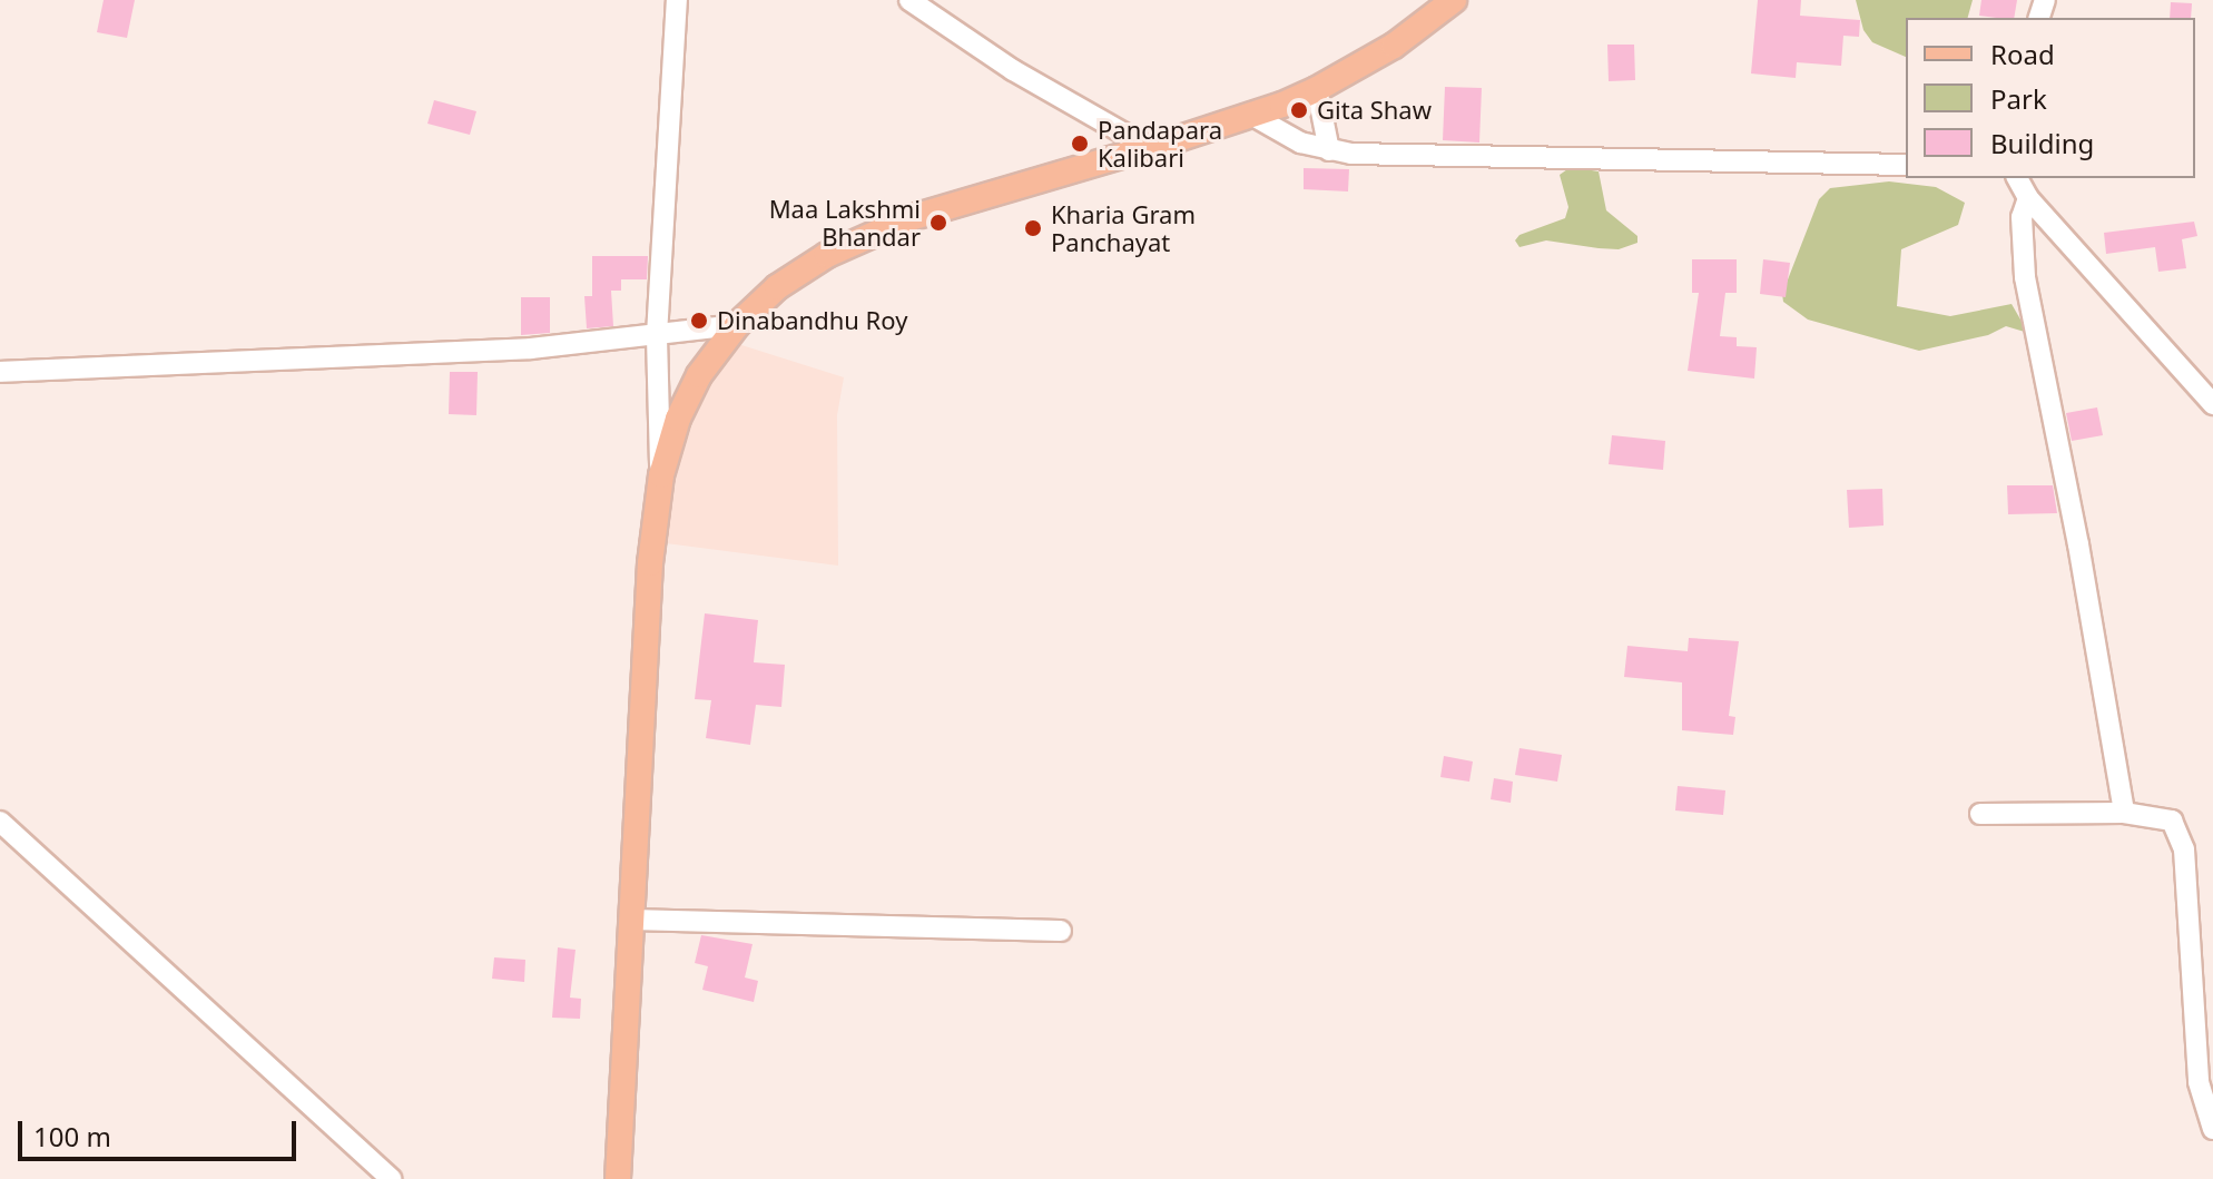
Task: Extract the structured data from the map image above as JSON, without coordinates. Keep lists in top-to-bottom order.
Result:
{
  "places": [
    "Gita Shaw",
    "Pandapara Kalibari",
    "Maa Lakshmi Bhandar",
    "Kharia Gram Panchayat",
    "Dinabandhu Roy"
  ],
  "legend": ["Road", "Park", "Building"],
  "scale_bar": "100 m"
}
